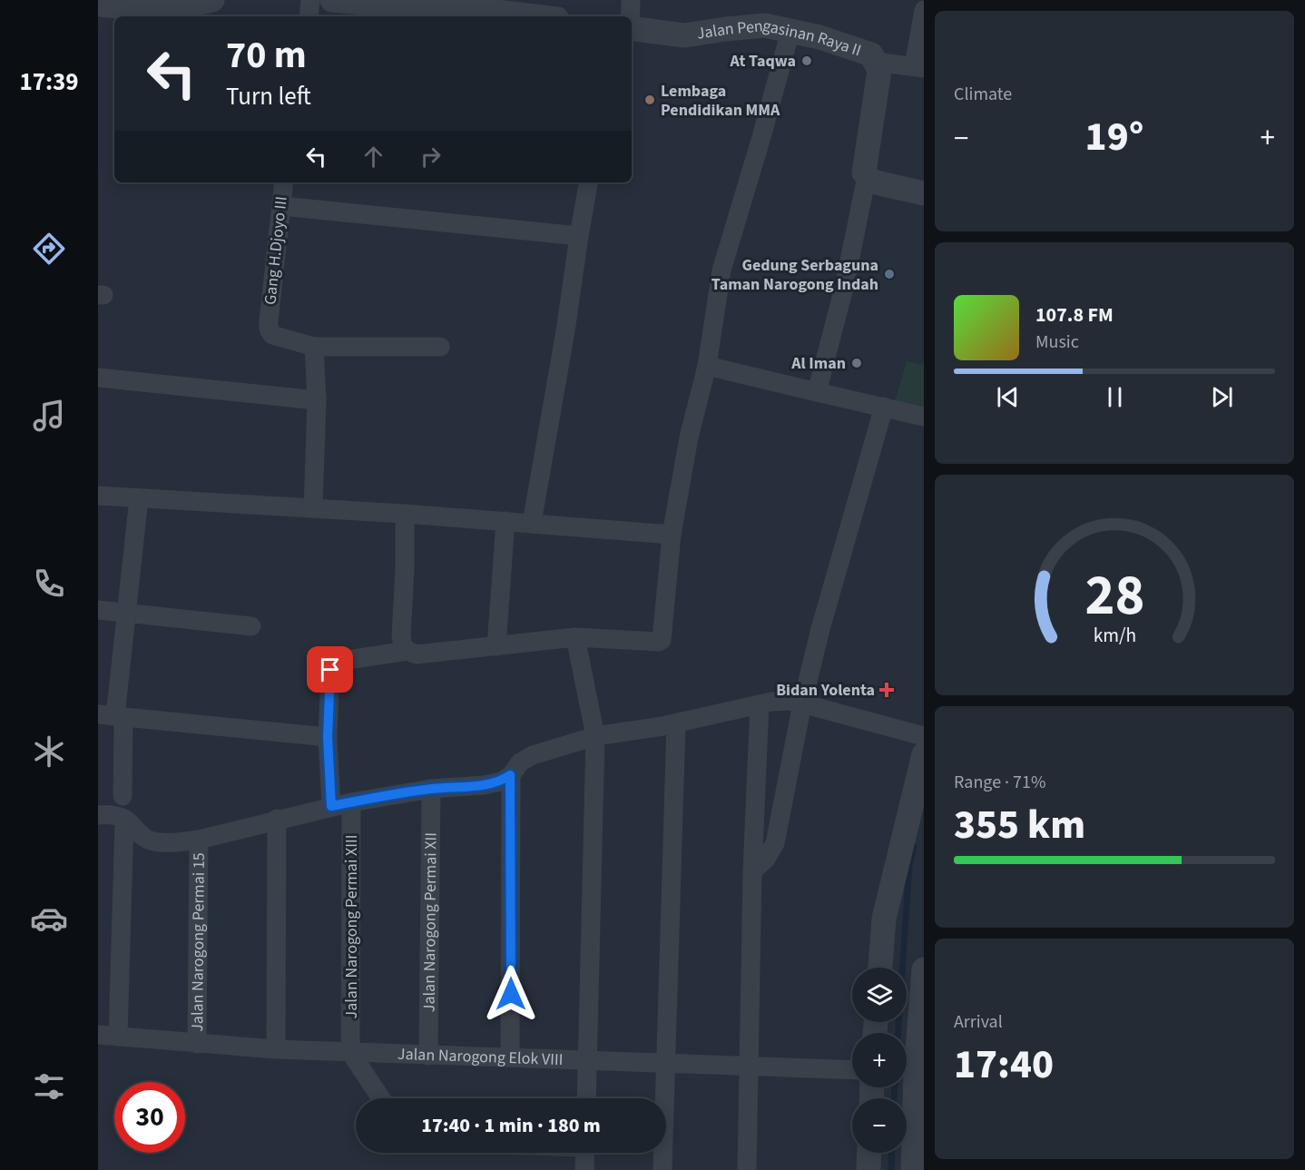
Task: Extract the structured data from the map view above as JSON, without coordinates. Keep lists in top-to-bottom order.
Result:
{
  "streets": {
    "street": [
      "Jalan Pengasinan Raya II",
      "Gang H.Djoyo III",
      "Jalan Narogong Permai XII",
      "Jalan Narogong Permai XIII",
      "Jalan Narogong Permai 15",
      "Jalan Narogong Elok VIII"
    ]
  },
  "crossings": [
    ["Jalan Narogong Permai XII", "Jalan Narogong Elok VIII"],
    ["Jalan Narogong Permai XIII", "Jalan Narogong Elok VIII"],
    ["Jalan Narogong Permai 15", "Jalan Narogong Elok VIII"]
  ],
  "places": {
    "other": [
      "At Taqwa",
      "Lembaga Pendidikan MMA",
      "Gedung Serbaguna Taman Narogong Indah",
      "Al Iman"
    ],
    "health": ["Bidan Yolenta"]
  },
  "page": {
    "tabs": "17:39",
    "tile": [
      "Climate",
      ["Range · 71%", "355 km"],
      ["Arrival", "17:40"]
    ],
    "turn": ["70 m", "Turn left"],
    "heat": ["−", "19°", "+"],
    "song": ["107.8 FM", "Music"],
    "map_buttons": ["+", "−"],
    "limit": "30",
    "trip": "17:40 · 1 min · 180 m",
    "gauge": ["28", "km/h"]
  }
}
